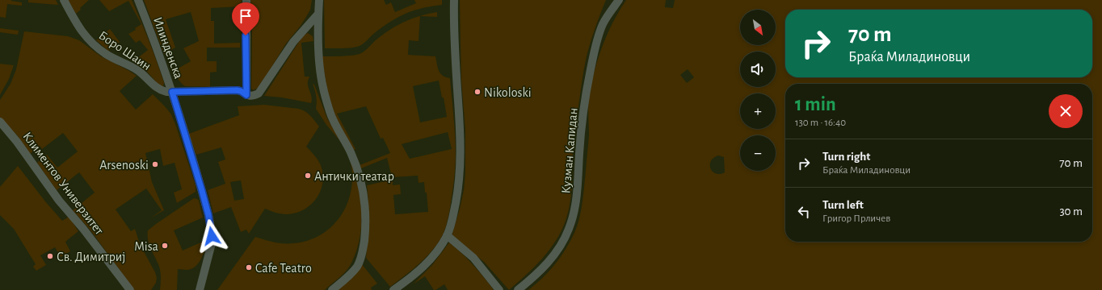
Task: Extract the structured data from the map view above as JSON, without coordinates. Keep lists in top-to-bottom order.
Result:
{
  "streets": {
    "street": [
      "Илинденска",
      "Боро Шаин",
      "Кузман Капидан",
      "Климентов Универзитет"
    ]
  },
  "crossings": [
    ["Илинденска", "Боро Шаин"]
  ],
  "places": [
    "Nikoloski",
    "Arsenoski",
    "Антички театар",
    "Misa",
    "Св. Димитриј",
    "Cafe Teatro"
  ],
  "north": "bottom right",
  "page": {
    "map_buttons": ["+", "−"],
    "turn": ["70 m", "Браќа Миладиновци"],
    "heading": ["1 min", "130 m · 16:40"],
    "list": [
      {
        "name": "Turn right",
        "note": "Браќа Миладиновци",
        "value": "70 m"
      },
      {
        "name": "Turn left",
        "note": "Григор Прличев",
        "value": "30 m"
      }
    ]
  }
}
